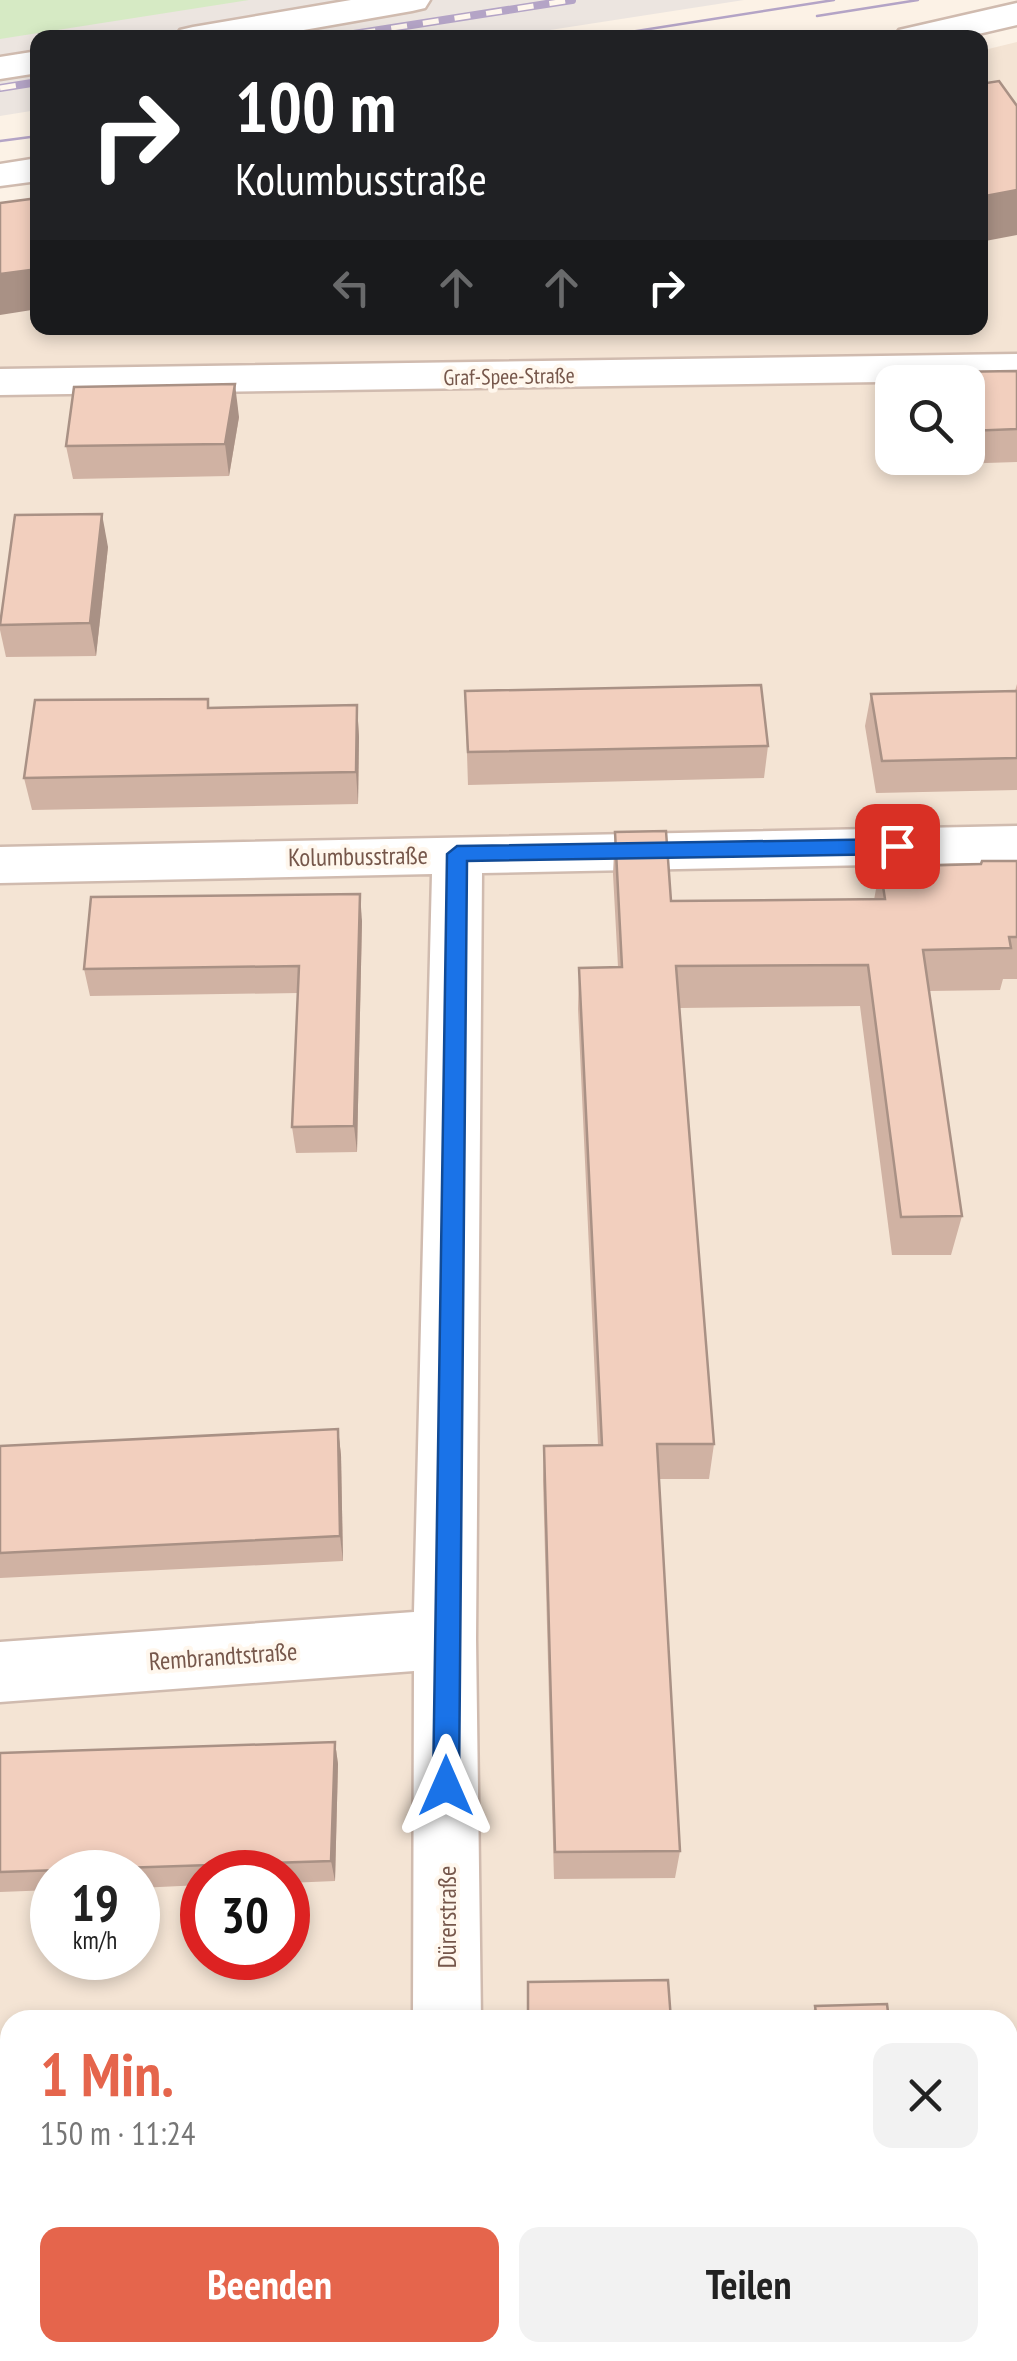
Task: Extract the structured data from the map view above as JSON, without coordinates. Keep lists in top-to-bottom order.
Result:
{
  "streets": {
    "street": [
      "Graf-Spee-Straße",
      "Kolumbusstraße",
      "Rembrandtstraße",
      "Dürerstraße"
    ]
  },
  "crossings": [
    ["Kolumbusstraße", "Dürerstraße"],
    ["Rembrandtstraße", "Dürerstraße"]
  ],
  "page": {
    "turn": ["100 m", "Kolumbusstraße"],
    "speed": "19 km/h",
    "limit": "30",
    "heading": ["1 Min.", "150 m · 11:24"],
    "buttons": ["Beenden", "Teilen"]
  }
}
